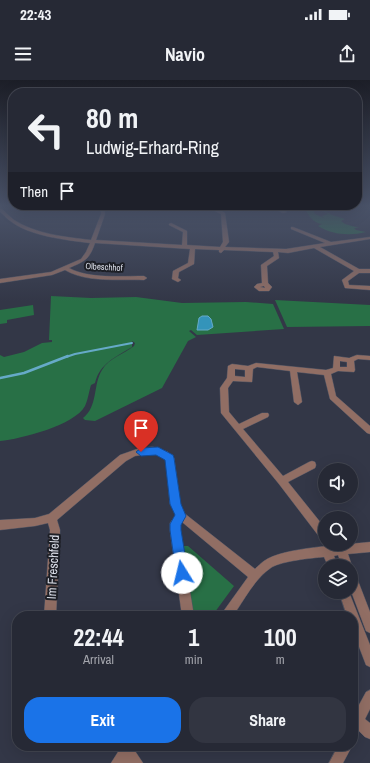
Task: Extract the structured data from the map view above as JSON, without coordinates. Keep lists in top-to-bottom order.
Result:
{
  "streets": {
    "street": ["Olbeschhof", "Im Freschfeld"]
  },
  "page": {
    "status": "22:43",
    "header": "Navio",
    "turn": ["80 m", "Ludwig-Erhard-Ring"],
    "then": "Then",
    "eta": [
      "22:44",
      "Arrival",
      "1",
      "min",
      "100",
      "m"
    ],
    "buttons": ["Exit", "Share"]
  }
}
